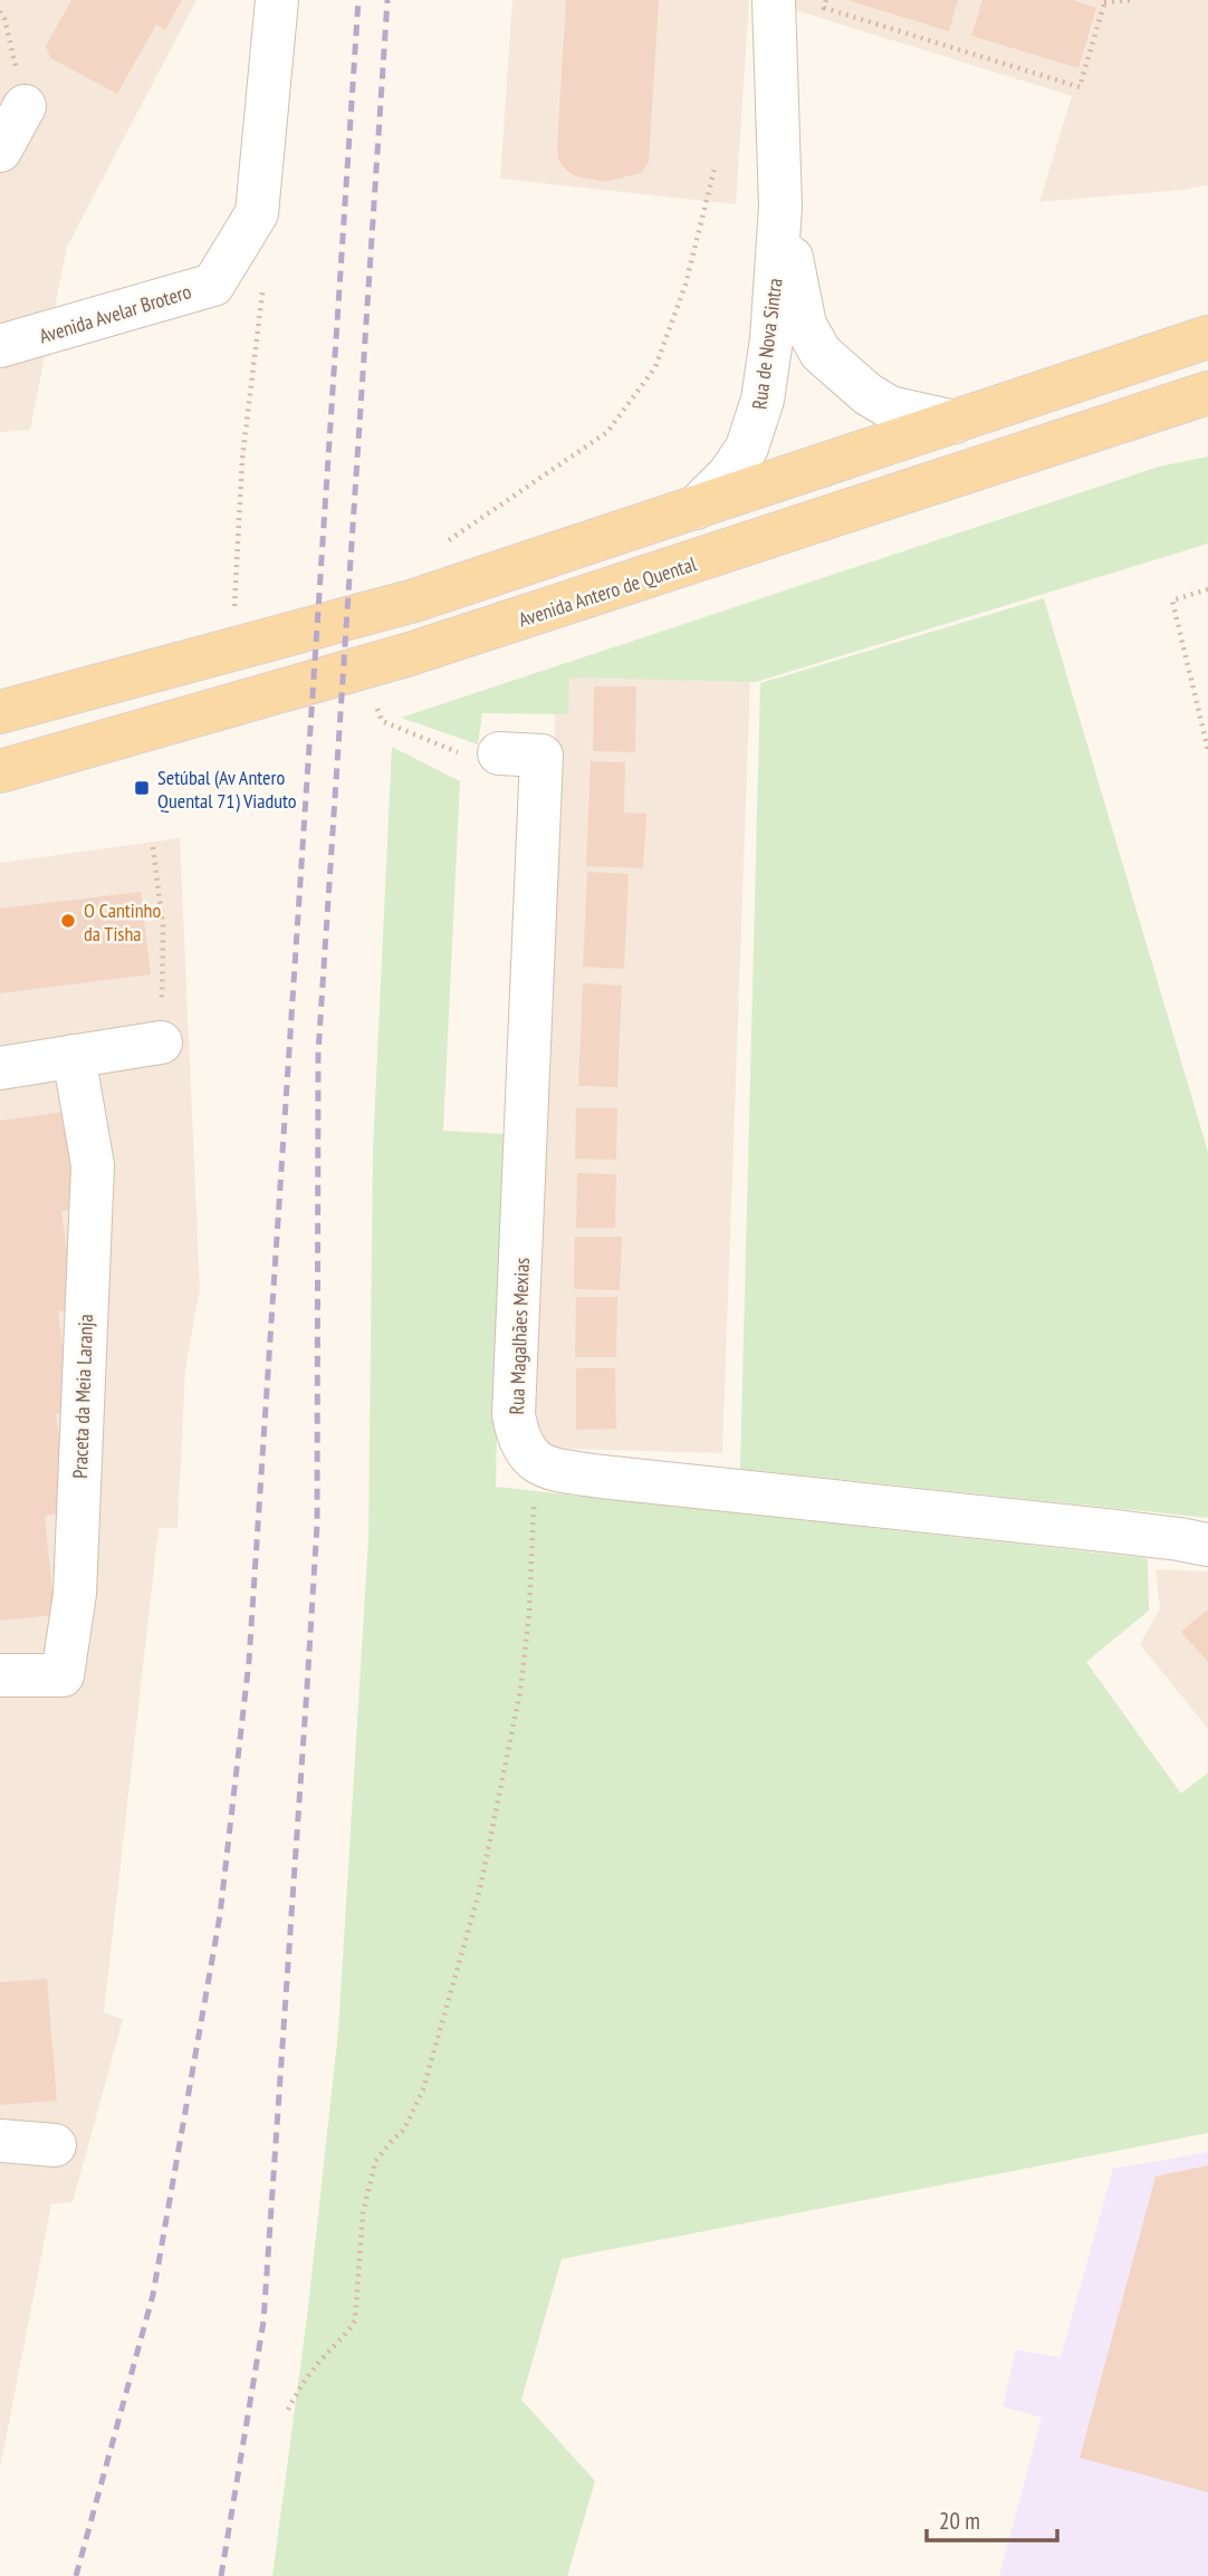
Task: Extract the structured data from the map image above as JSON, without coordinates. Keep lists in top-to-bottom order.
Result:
{
  "streets": {
    "main road": ["Avenida Antero de Quental"],
    "street": [
      "Avenida Avelar Brotero",
      "Rua de Nova Sintra",
      "Rua Magalhães Mexias",
      "Praceta da Meia Laranja"
    ]
  },
  "places": {
    "transit": ["Setúbal (Av Antero Quental 71) Viaduto"],
    "other": ["O Cantinho da Tisha"]
  },
  "scale_bar": "20 m"
}
